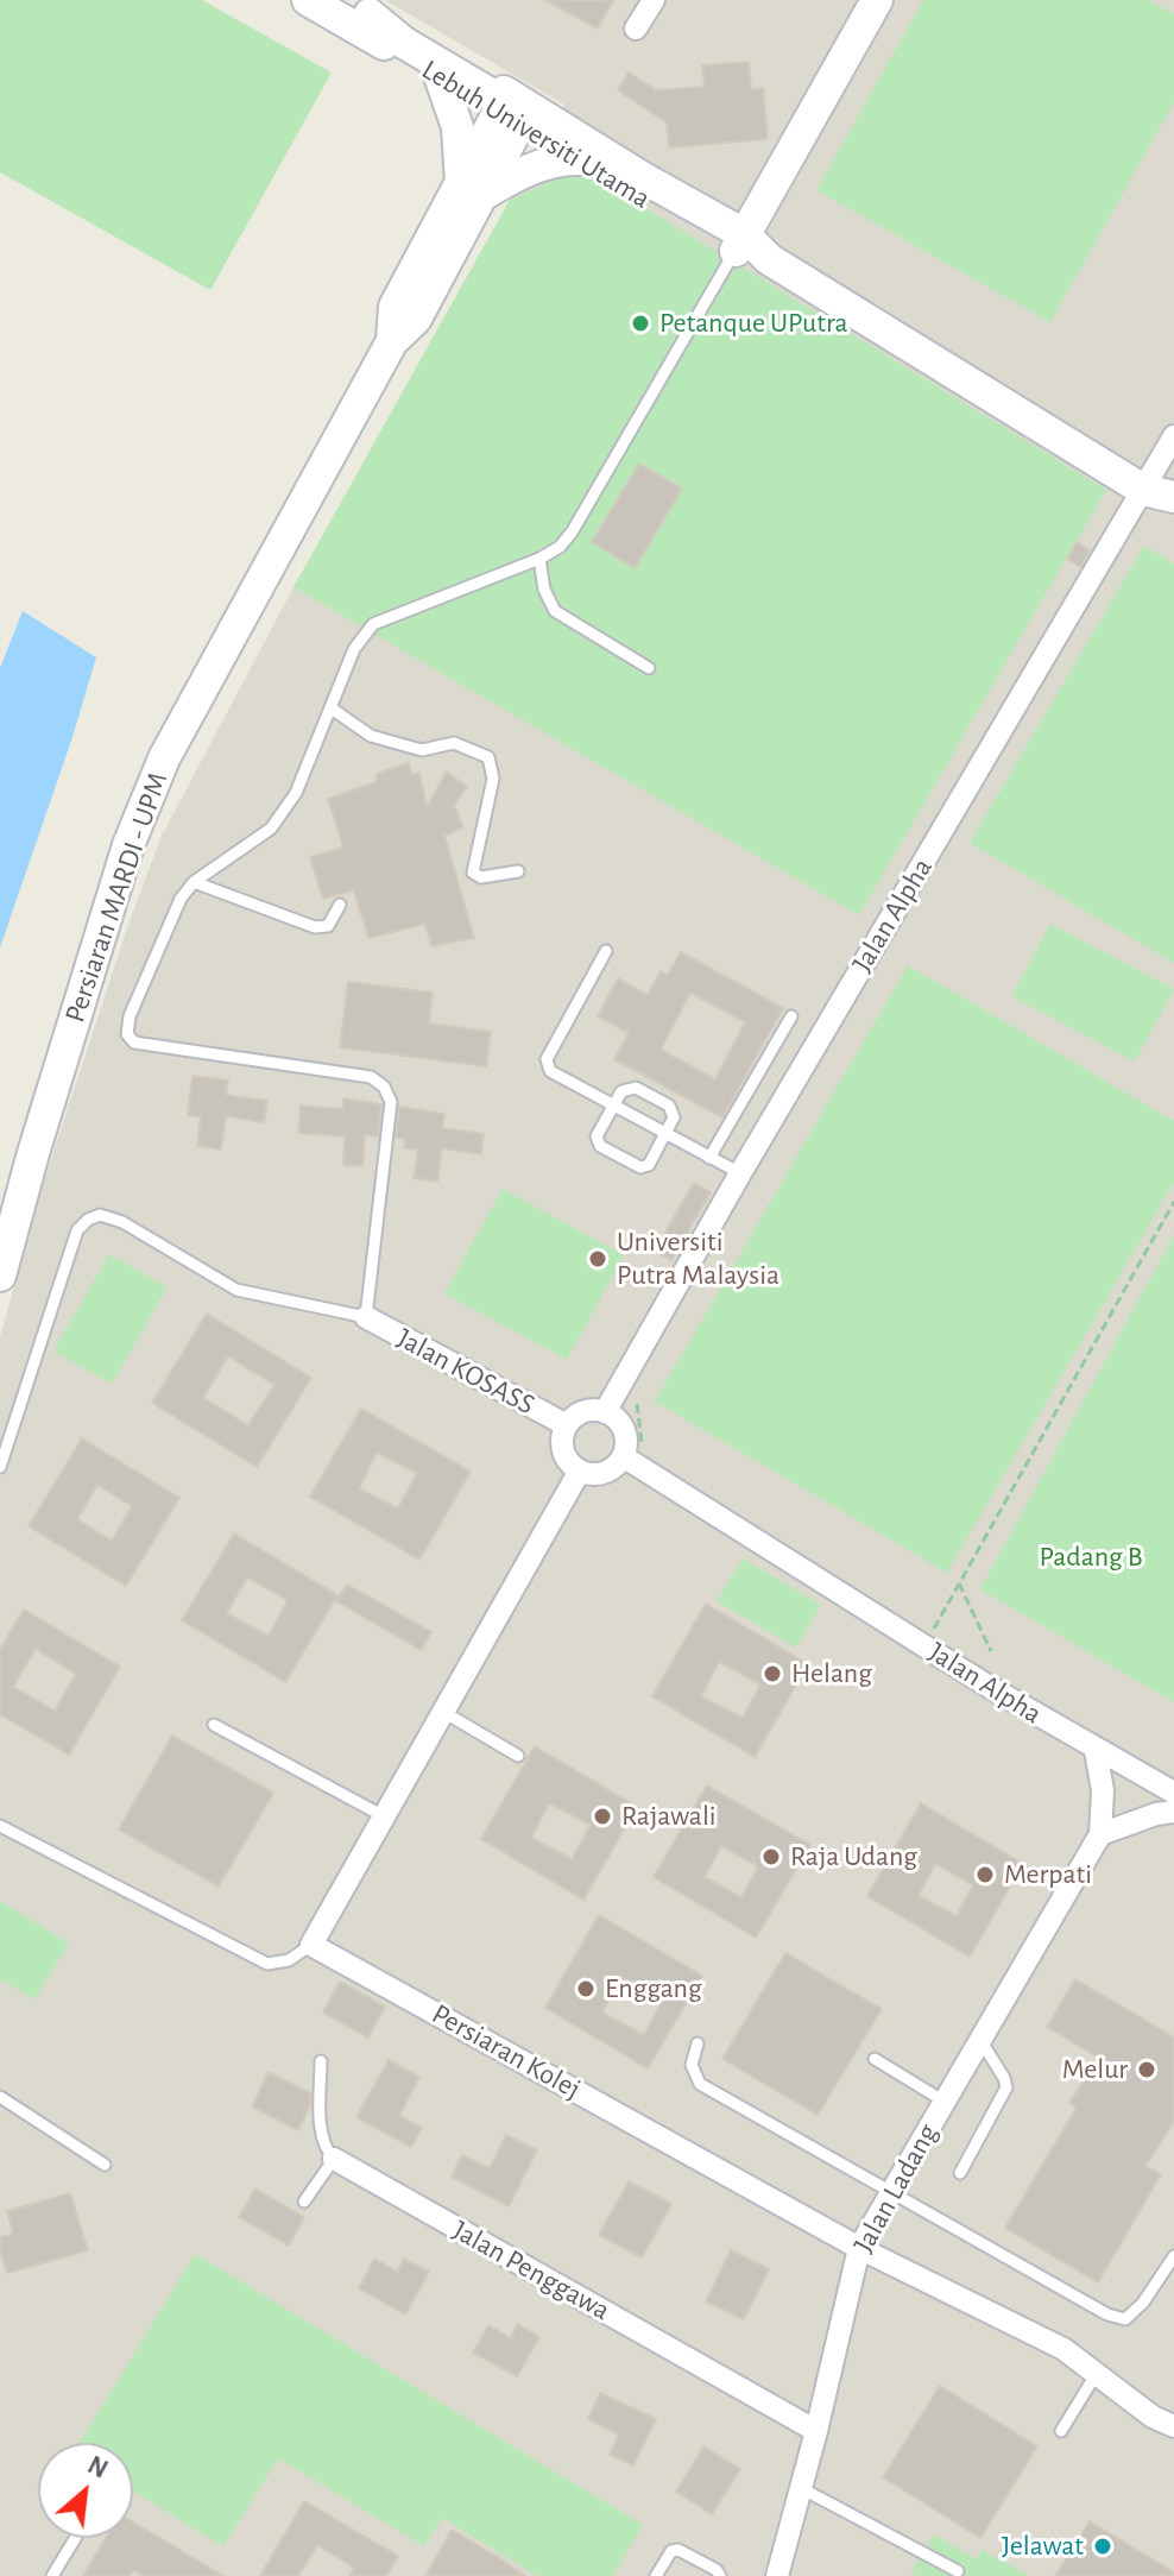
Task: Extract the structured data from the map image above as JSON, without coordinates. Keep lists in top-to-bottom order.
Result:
{
  "streets": {
    "street": [
      "Lebuh Universiti Utama",
      "Persiaran MARDI - UPM",
      "Jalan Alpha",
      "Jalan KOSASS",
      "Persiaran Kolej",
      "Jalan Ladang",
      "Jalan Penggawa"
    ]
  },
  "crossings": [
    ["Lebuh Universiti Utama", "Persiaran MARDI - UPM"],
    ["Lebuh Universiti Utama", "Jalan Alpha"],
    ["Jalan Alpha", "Jalan KOSASS"],
    ["Jalan Alpha", "Jalan Ladang"],
    ["Persiaran Kolej", "Jalan Ladang"],
    ["Jalan Ladang", "Jalan Penggawa"]
  ],
  "parks": ["Padang B"],
  "places": [
    "Petanque UPutra",
    "Universiti Putra Malaysia",
    "Helang",
    "Rajawali",
    "Raja Udang",
    "Merpati",
    "Enggang",
    "Melur",
    "Jelawat"
  ],
  "north": "top right"
}
